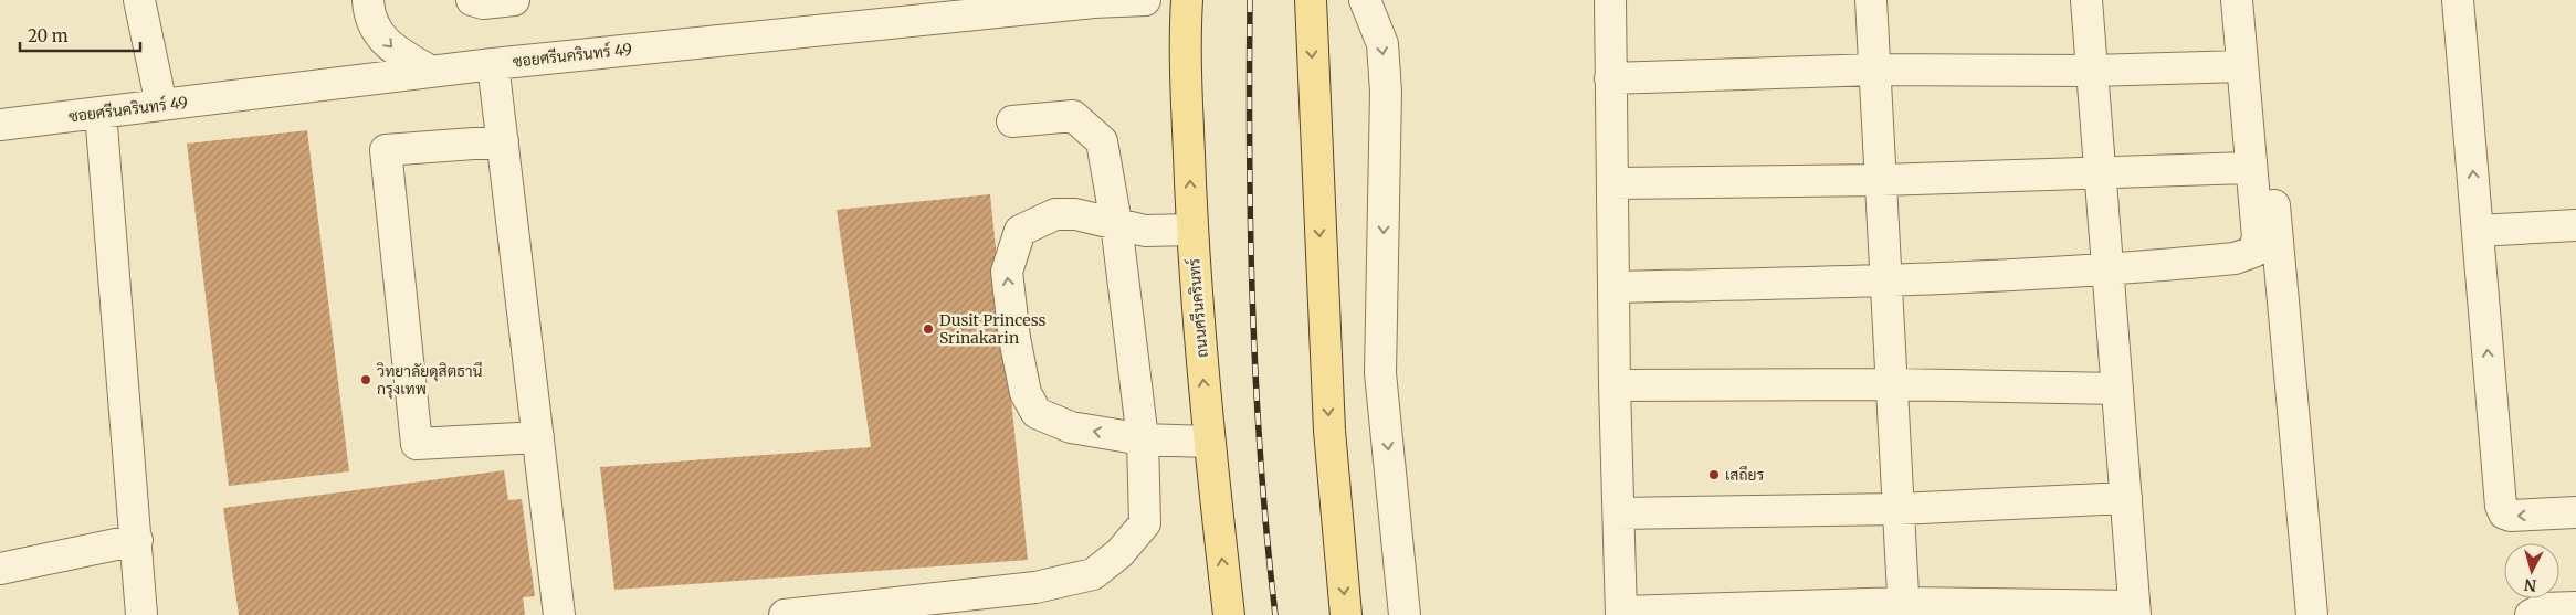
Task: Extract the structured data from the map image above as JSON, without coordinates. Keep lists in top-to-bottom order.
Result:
{
  "streets": {
    "main road": ["ถนนศรีนครินทร์"],
    "street": ["ซอยศรีนครินทร์ 49"]
  },
  "places": ["Dusit Princess Srinakarin", "วิทยาลัยดุสิตธานี กรุงเทพ", "เสถียร"],
  "scale_bar": "20 m",
  "north": "bottom"
}
